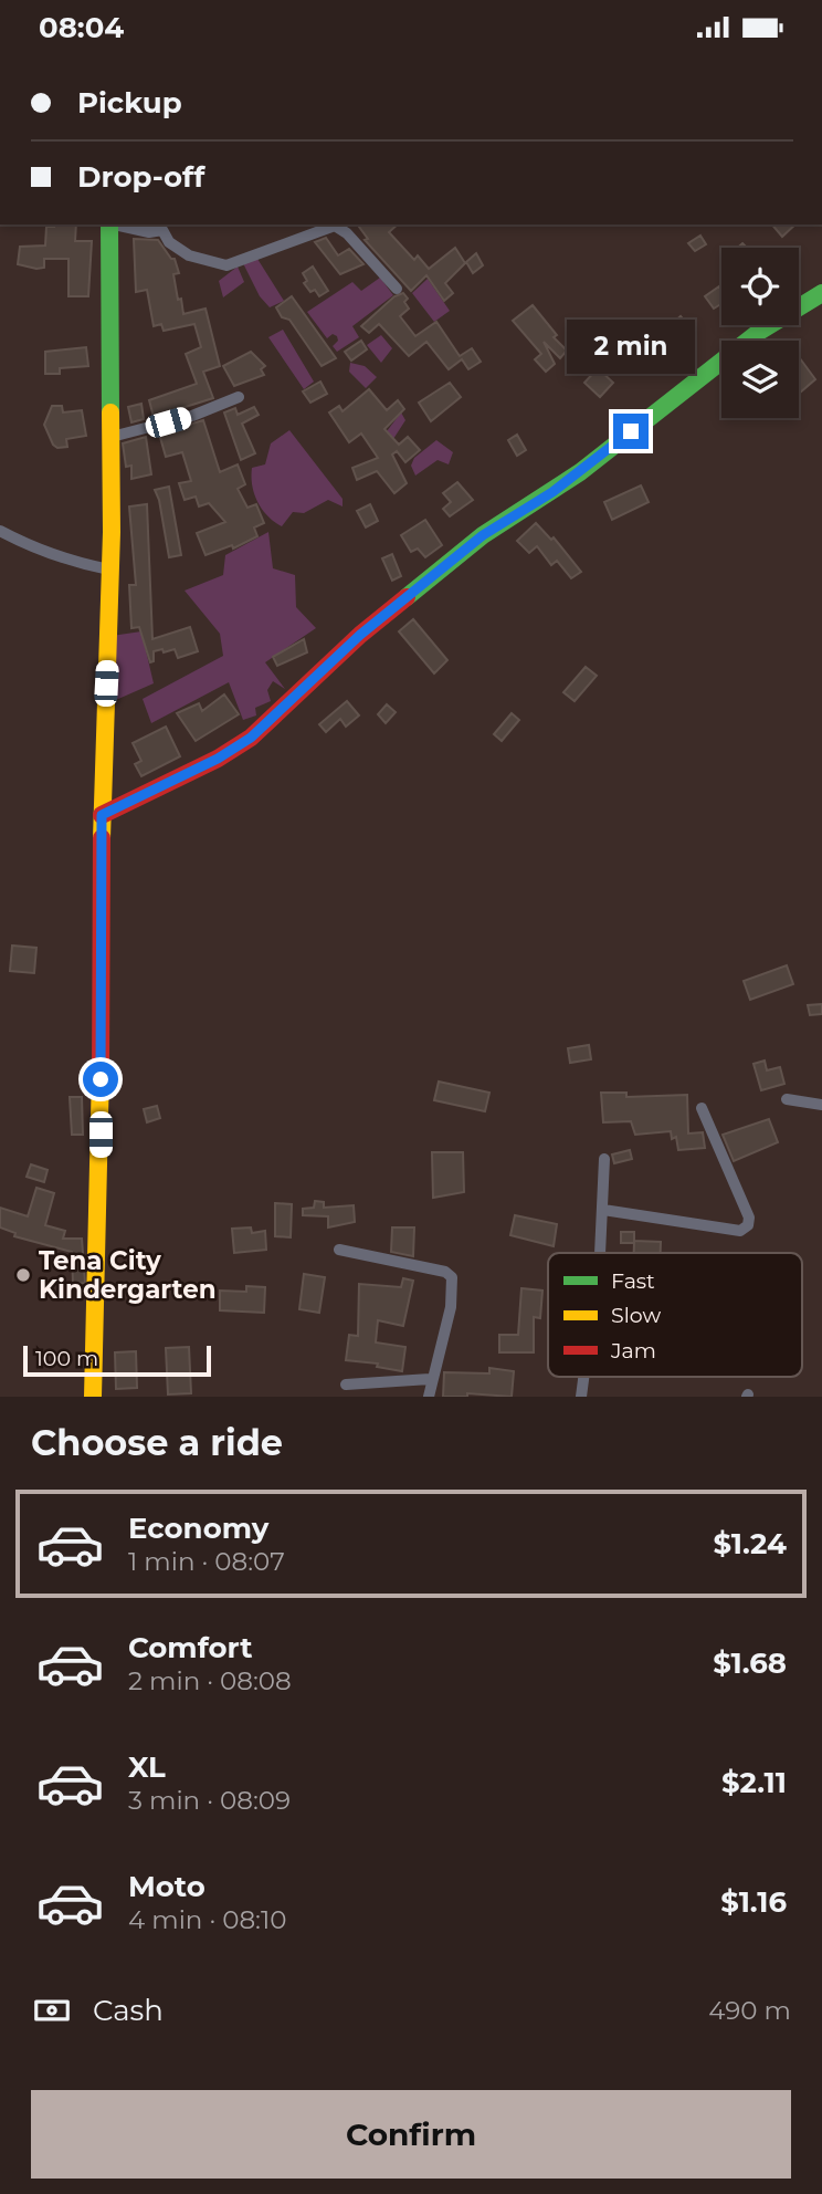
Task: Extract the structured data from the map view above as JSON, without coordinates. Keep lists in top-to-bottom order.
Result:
{
  "places": ["Tena City Kindergarten"],
  "legend": ["Fast", "Slow", "Jam"],
  "scale_bar": "100 m",
  "page": {
    "status": "08:04",
    "banner": ["Pickup", "Drop-off"],
    "bubble": "2 min",
    "scale": "100 m",
    "heading": "Choose a ride",
    "list": [
      {
        "name": "Economy",
        "note": "1 min · 08:07",
        "value": "$1.24"
      },
      {
        "name": "Comfort",
        "note": "2 min · 08:08",
        "value": "$1.68"
      },
      {
        "name": "XL",
        "note": "3 min · 08:09",
        "value": "$2.11"
      },
      {
        "name": "Moto",
        "note": "4 min · 08:10",
        "value": "$1.16"
      }
    ],
    "pay": ["Cash", "490 m"],
    "buttons": "Confirm"
  }
}
